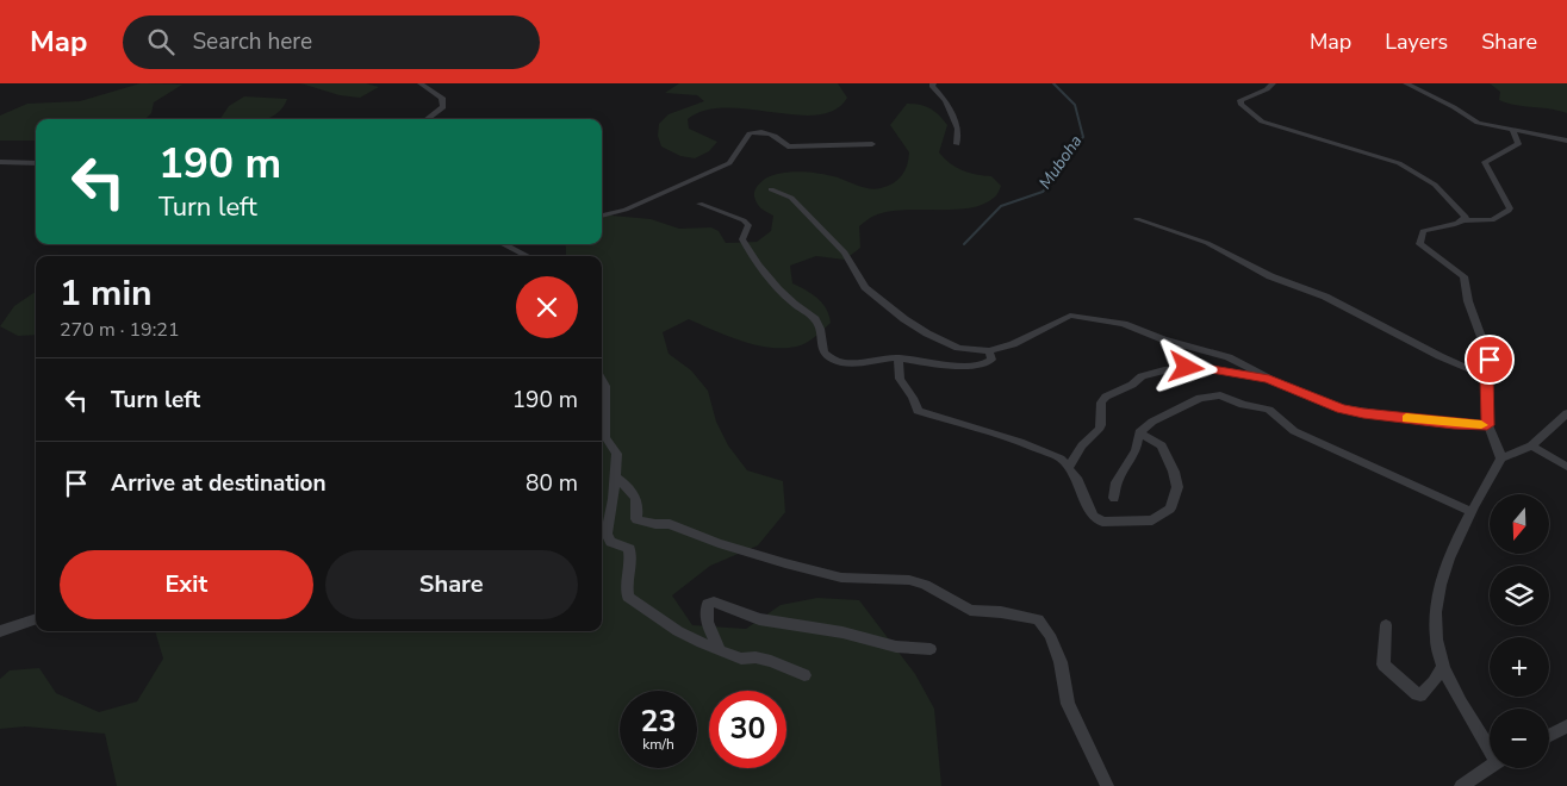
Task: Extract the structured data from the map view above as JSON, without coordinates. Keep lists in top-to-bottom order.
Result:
{
  "water": ["Muboha"],
  "north": "bottom",
  "page": {
    "header": "Map",
    "search": "Search here",
    "nav": ["Map", "Layers", "Share"],
    "turn": ["190 m", "Turn left"],
    "heading": ["1 min", "270 m · 19:21"],
    "list": [
      {
        "name": "Turn left",
        "value": "190 m"
      },
      {
        "name": "Arrive at destination",
        "value": "80 m"
      }
    ],
    "map_buttons": ["+", "−"],
    "buttons": ["Exit", "Share"],
    "speed": "23 km/h",
    "limit": "30"
  }
}
